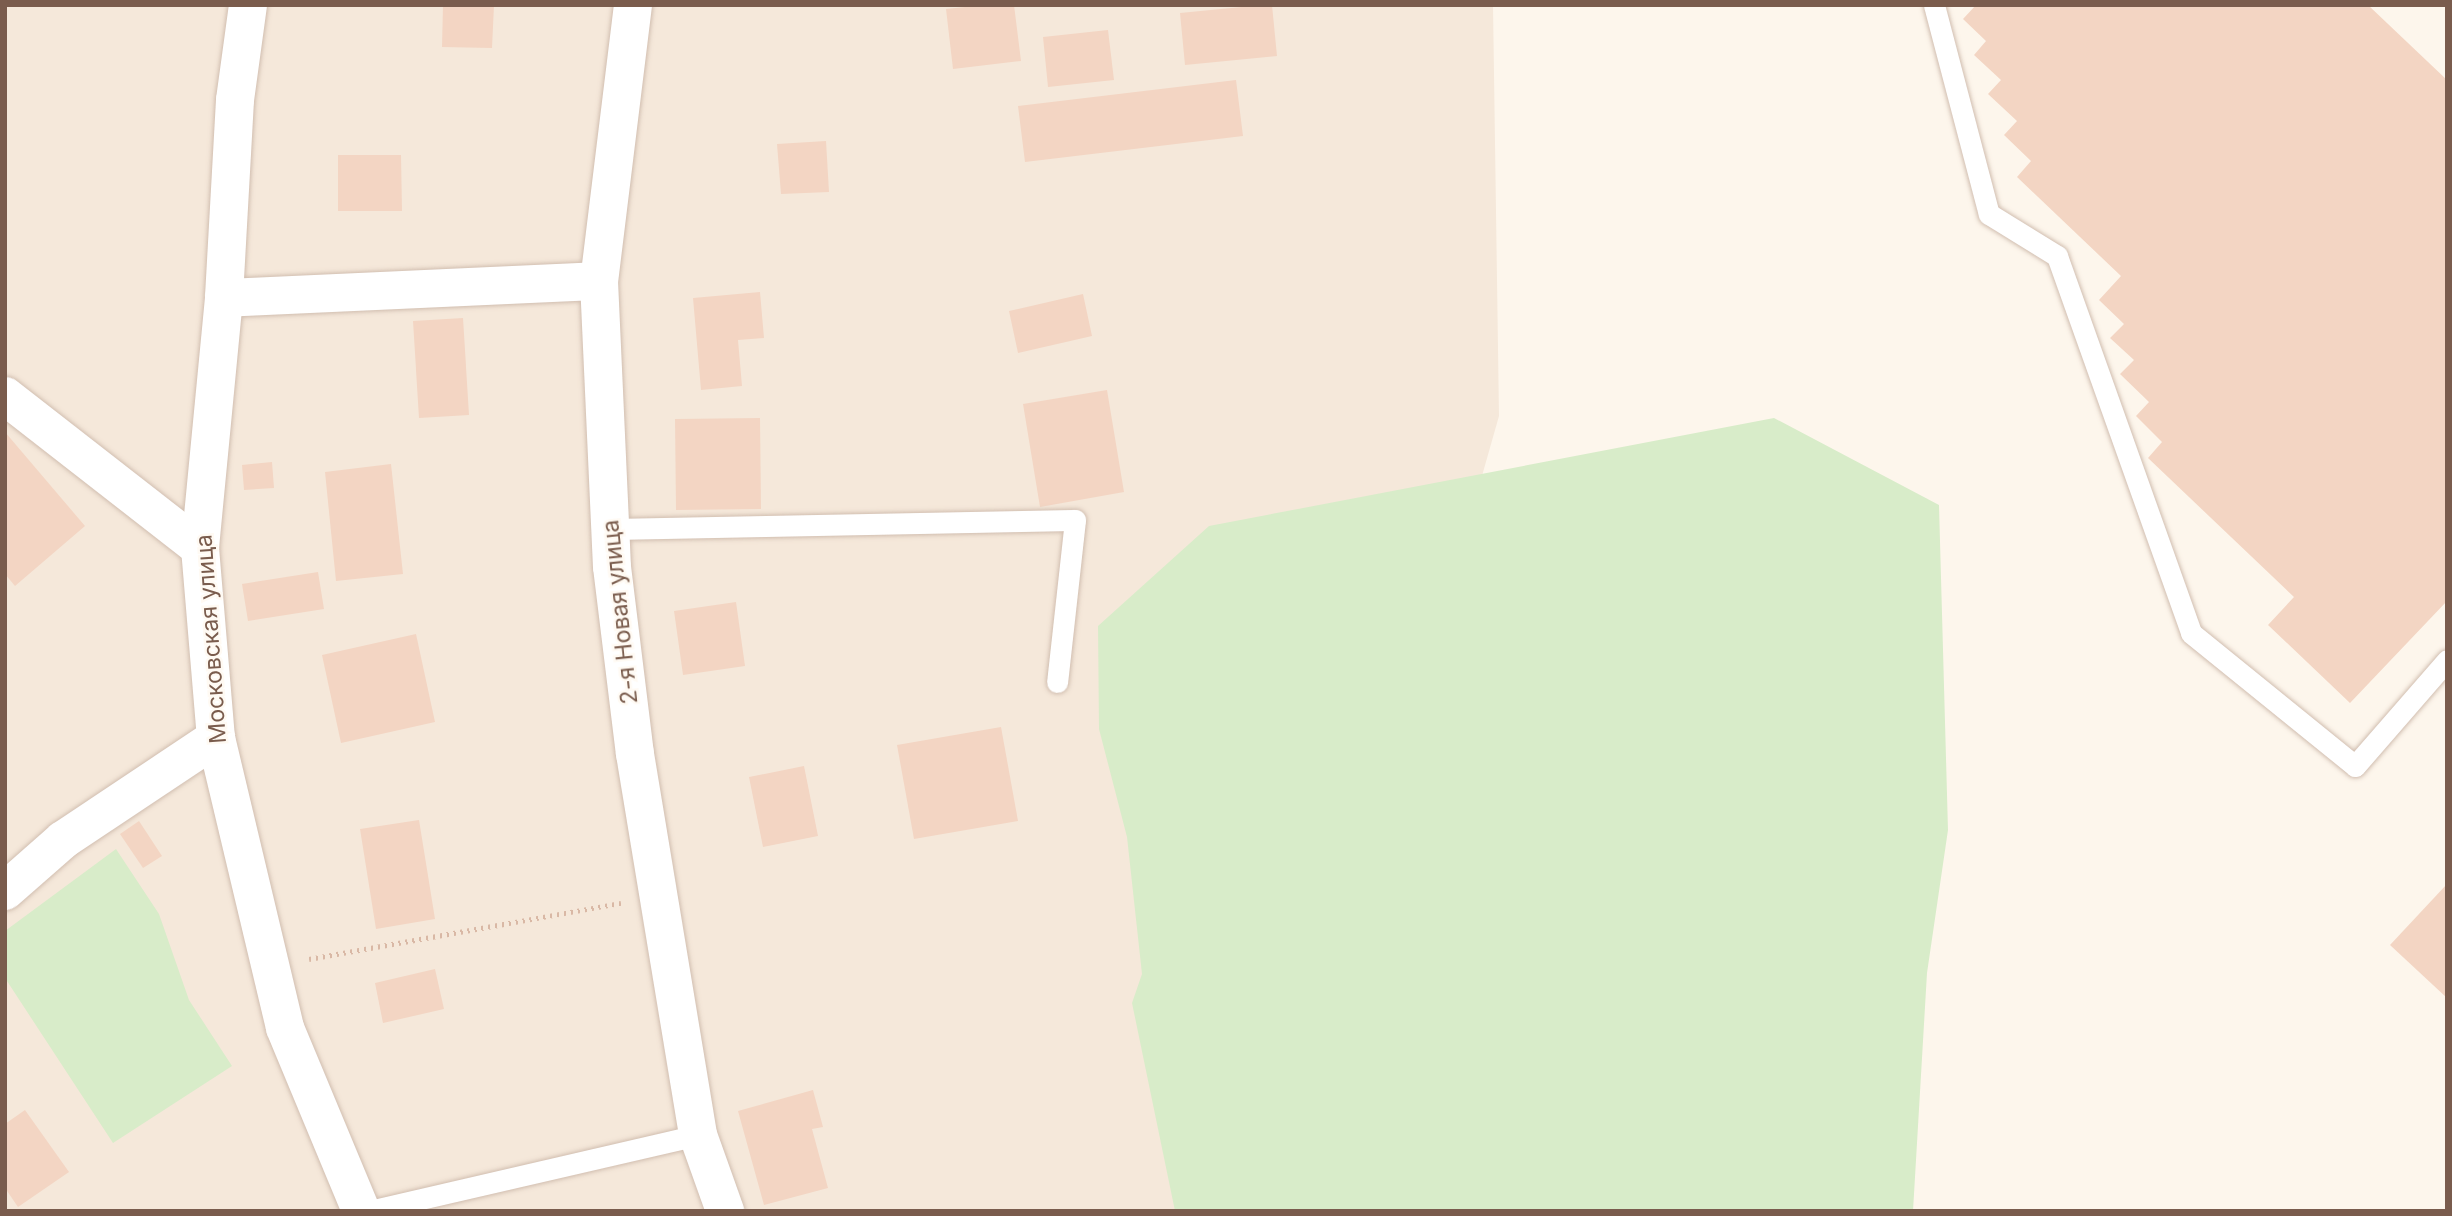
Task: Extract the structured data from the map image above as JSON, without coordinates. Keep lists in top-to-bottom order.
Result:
{
  "streets": {
    "street": ["2-я Новая улица", "Московская улица"]
  }
}
